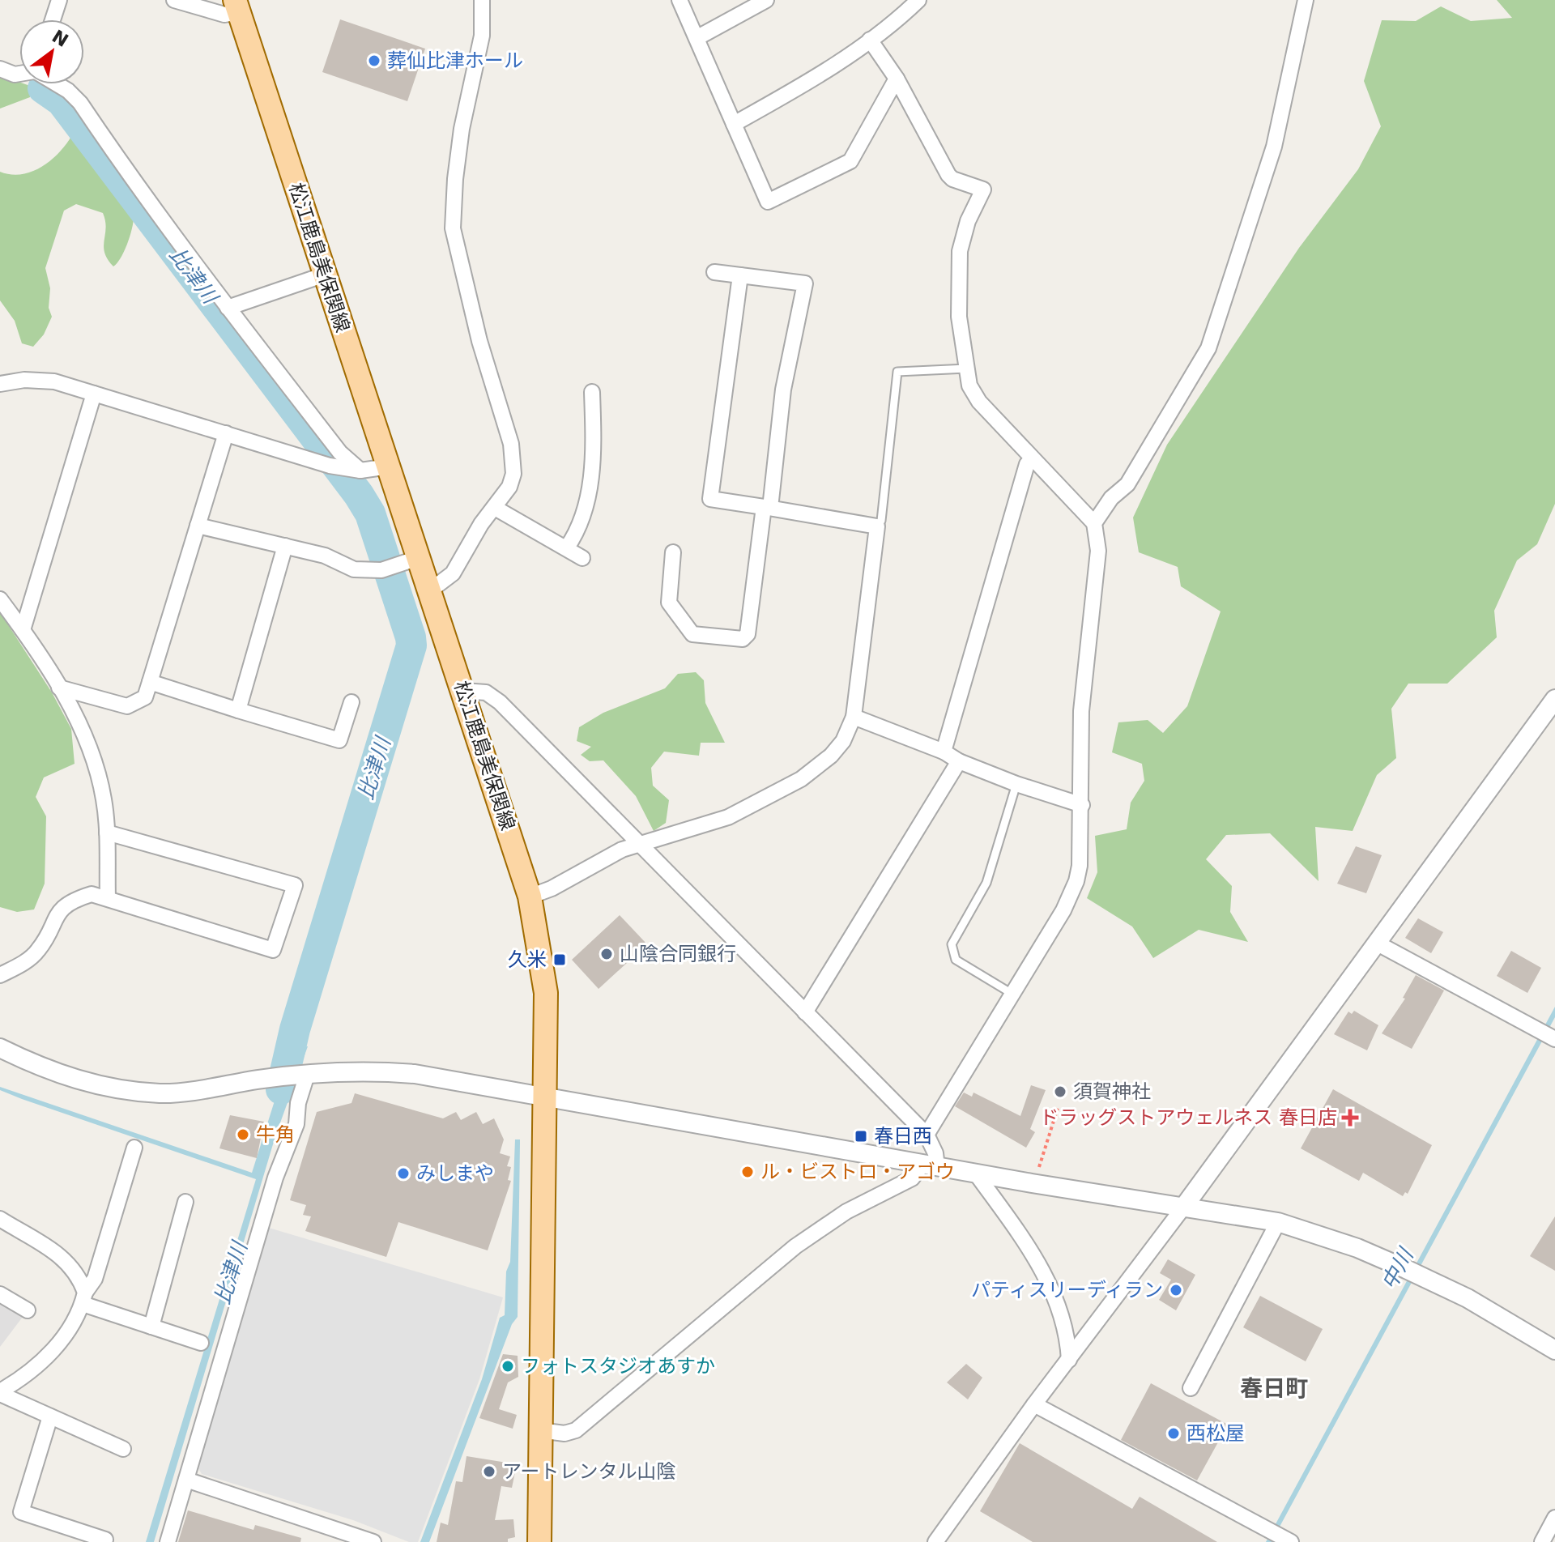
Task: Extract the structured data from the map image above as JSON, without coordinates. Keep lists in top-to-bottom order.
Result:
{
  "streets": {
    "main road": ["松江鹿島美保関線"]
  },
  "districts": ["春日町"],
  "water": ["比津川", "中川"],
  "places": {
    "other": [
      "葬仙比津ホール",
      "山陰合同銀行",
      "須賀神社",
      "牛角",
      "ル・ビストロ・アゴウ",
      "みしまや",
      "パティスリーディラン",
      "フォトスタジオあすか",
      "西松屋",
      "アートレンタル山陰"
    ],
    "transit": ["久米", "春日西"],
    "health": ["ドラッグストアウェルネス 春日店"]
  },
  "north": "top right"
}
